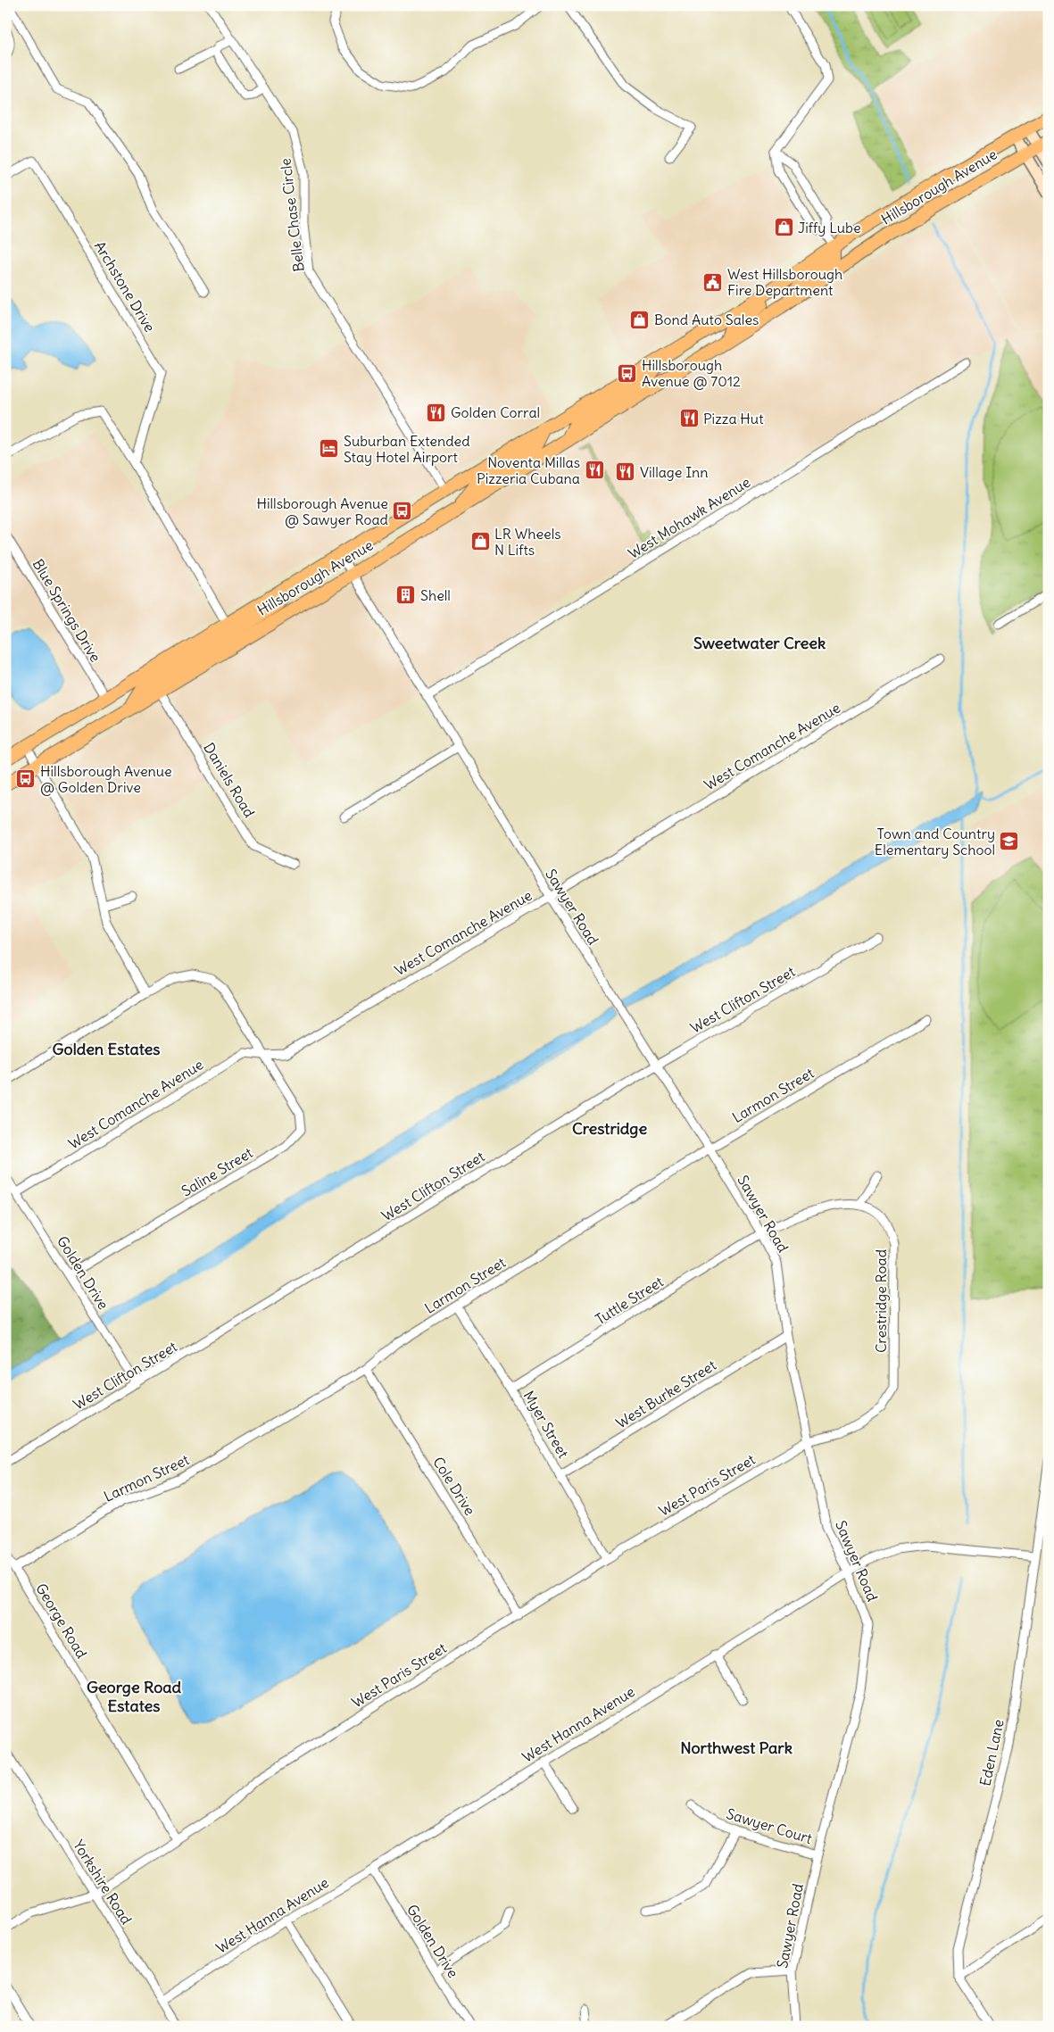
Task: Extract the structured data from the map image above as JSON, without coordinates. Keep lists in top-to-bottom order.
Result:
{
  "streets": {
    "main road": ["Hillsborough Avenue"],
    "street": [
      "Belle Chase Circle",
      "Archstone Drive",
      "West Mohawk Avenue",
      "Blue Springs Drive",
      "West Comanche Avenue",
      "Daniels Road",
      "Sawyer Road",
      "West Clifton Street",
      "Larmon Street",
      "Saline Street",
      "Golden Drive",
      "Tuttle Street",
      "Crestridge Road",
      "West Burke Street",
      "Myer Street",
      "West Paris Street",
      "Cole Drive",
      "George Road",
      "West Hanna Avenue",
      "Eden Lane",
      "Sawyer Court",
      "Yorkshire Road"
    ]
  },
  "crossings": [
    ["Hillsborough Avenue", "Belle Chase Circle"],
    ["Hillsborough Avenue", "Blue Springs Drive"],
    ["Hillsborough Avenue", "Daniels Road"],
    ["Hillsborough Avenue", "Sawyer Road"],
    ["West Mohawk Avenue", "Sawyer Road"],
    ["West Comanche Avenue", "Sawyer Road"],
    ["West Comanche Avenue", "Saline Street"],
    ["West Comanche Avenue", "Golden Drive"],
    ["Sawyer Road", "West Clifton Street"],
    ["Sawyer Road", "Larmon Street"],
    ["Sawyer Road", "Tuttle Street"],
    ["Sawyer Road", "Crestridge Road"],
    ["Sawyer Road", "West Burke Street"],
    ["Sawyer Road", "West Paris Street"],
    ["Sawyer Road", "West Hanna Avenue"],
    ["Sawyer Road", "Sawyer Court"],
    ["West Clifton Street", "Golden Drive"],
    ["Larmon Street", "Myer Street"],
    ["Larmon Street", "Cole Drive"],
    ["Larmon Street", "George Road"],
    ["Saline Street", "Golden Drive"],
    ["Golden Drive", "West Hanna Avenue"],
    ["Tuttle Street", "Myer Street"],
    ["Crestridge Road", "West Paris Street"],
    ["West Burke Street", "Myer Street"],
    ["Myer Street", "West Paris Street"],
    ["West Paris Street", "Cole Drive"],
    ["West Paris Street", "George Road"],
    ["West Paris Street", "Yorkshire Road"],
    ["West Hanna Avenue", "Eden Lane"],
    ["West Hanna Avenue", "Yorkshire Road"]
  ],
  "districts": [
    "Sweetwater Creek",
    "Golden Estates",
    "Crestridge",
    "George Road Estates",
    "Northwest Park"
  ],
  "places": {
    "shop": ["Jiffy Lube", "Bond Auto Sales", "LR Wheels N Lifts"],
    "public building": ["West Hillsborough Fire Department"],
    "bus stop": ["Hillsborough Avenue @ 7012", "Hillsborough Avenue @ Sawyer Road", "Hillsborough Avenue @ Golden Drive"],
    "restaurant": [
      "Golden Corral",
      "Pizza Hut",
      "Noventa Millas Pizzeria Cubana",
      "Village Inn"
    ],
    "hotel": ["Suburban Extended Stay Hotel Airport"],
    "building": ["Shell"],
    "school or university": ["Town and Country Elementary School"]
  }
}
